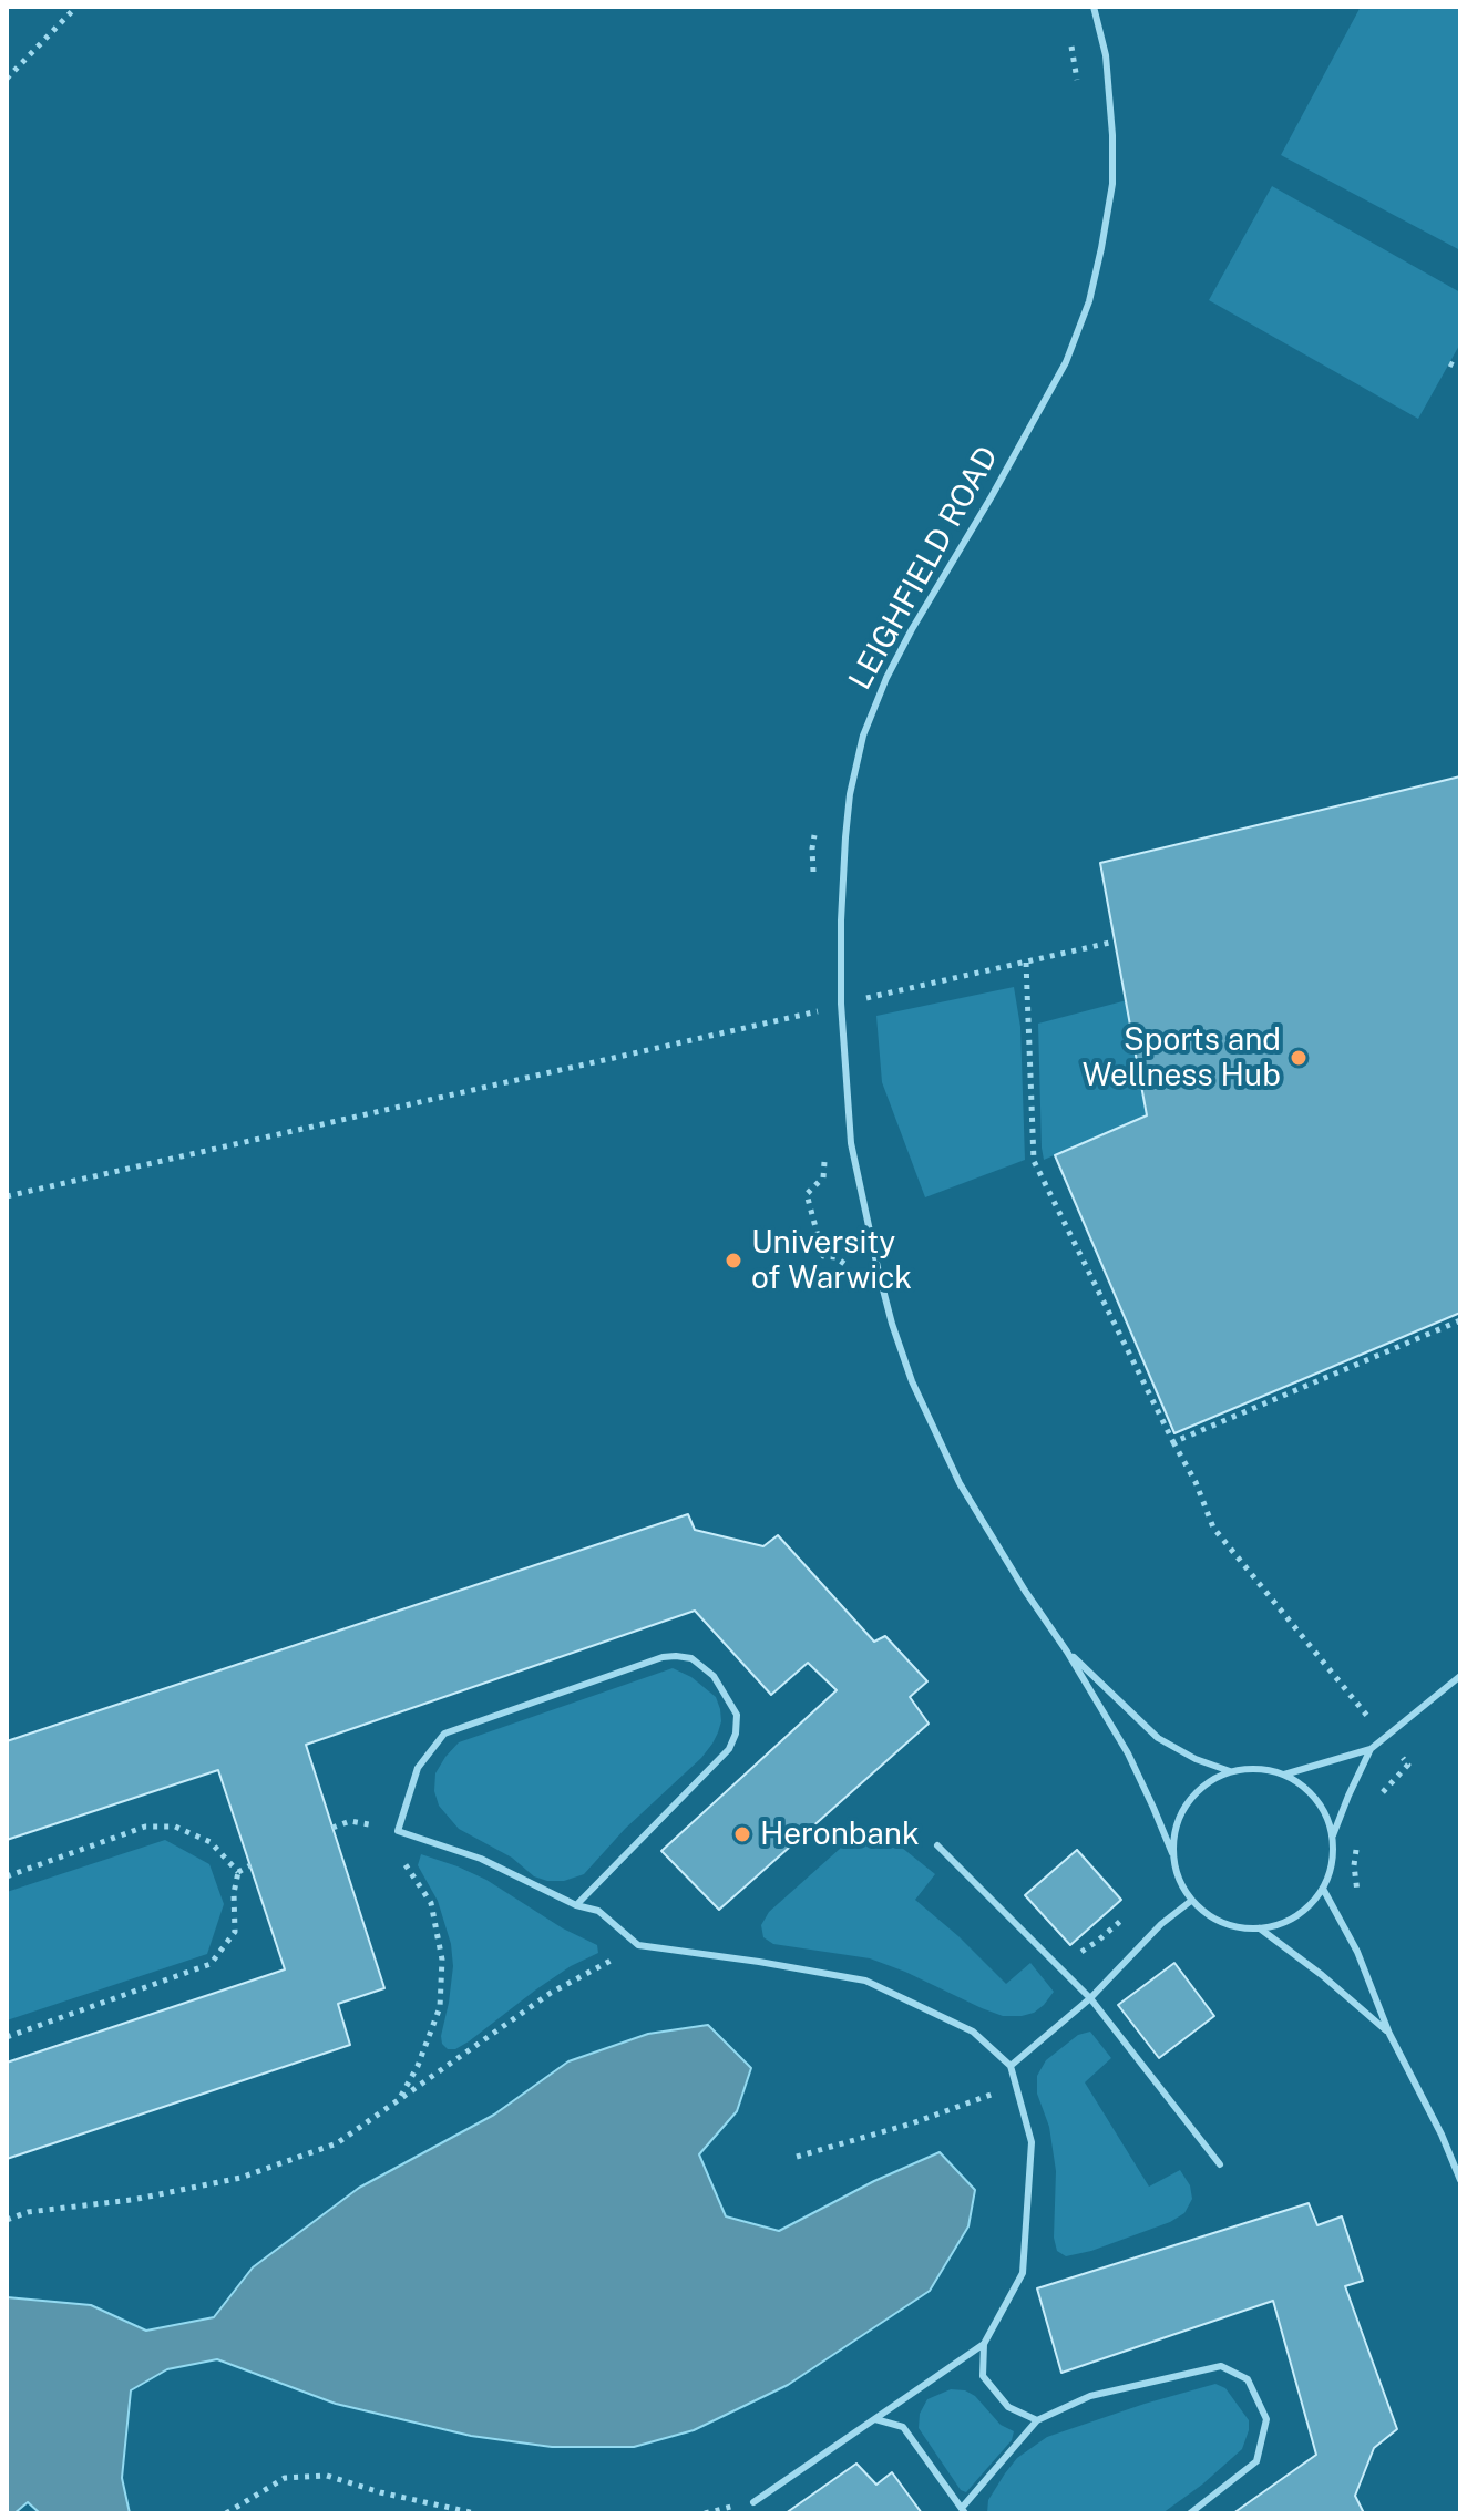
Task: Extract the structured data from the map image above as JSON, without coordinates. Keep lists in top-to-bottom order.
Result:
{
  "streets": {
    "lane": ["LEIGHFIELD ROAD"]
  },
  "places": ["Sports and Wellness Hub", "University of Warwick", "Heronbank"]
}
